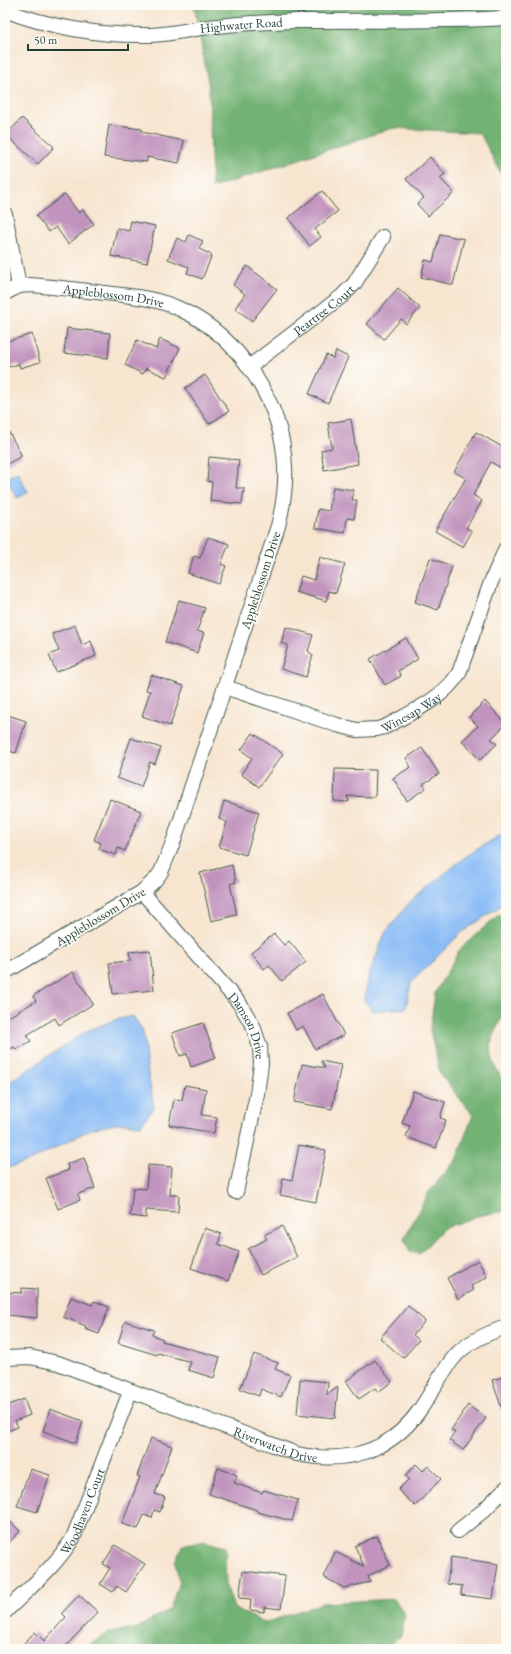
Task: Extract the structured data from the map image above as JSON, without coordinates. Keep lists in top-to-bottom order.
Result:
{
  "streets": {
    "street": [
      "Highwater Road",
      "Appleblossom Drive",
      "Peartree Court",
      "Winesap Way",
      "Damson Drive",
      "Riverwatch Drive",
      "Woodhaven Court"
    ]
  },
  "crossings": [
    ["Appleblossom Drive", "Peartree Court"],
    ["Appleblossom Drive", "Winesap Way"],
    ["Appleblossom Drive", "Damson Drive"],
    ["Riverwatch Drive", "Woodhaven Court"]
  ],
  "scale_bar": "50 m"
}
